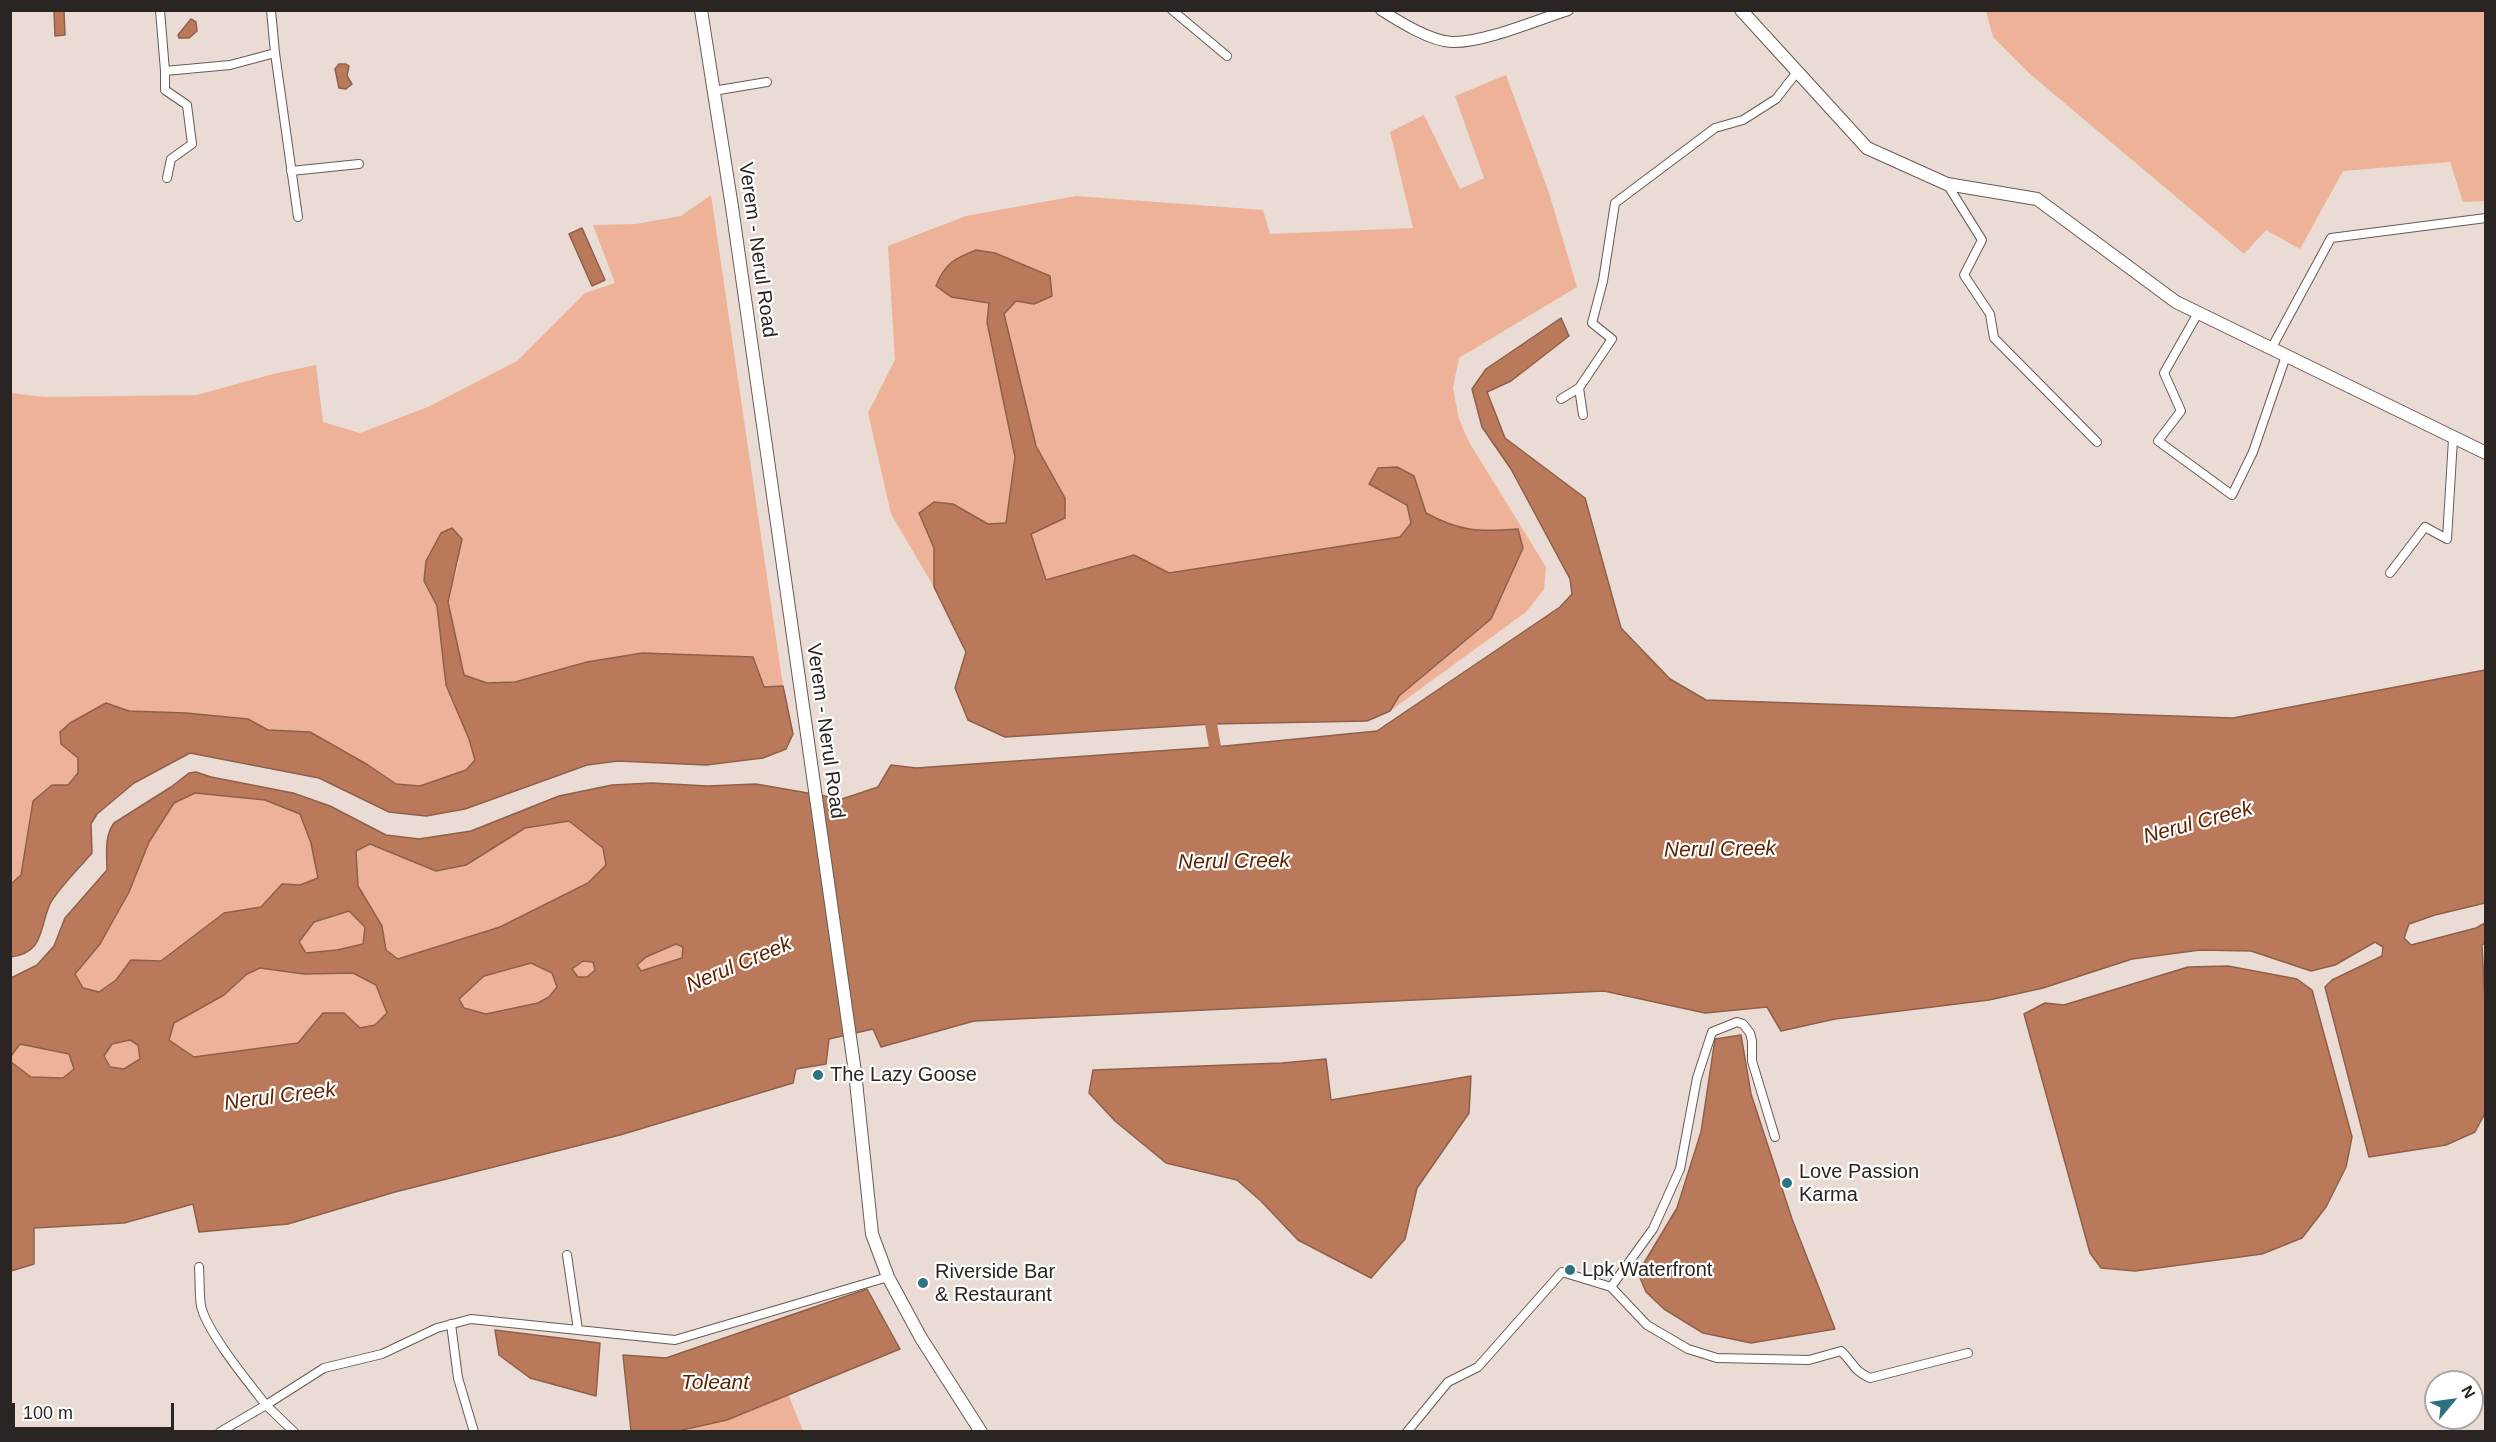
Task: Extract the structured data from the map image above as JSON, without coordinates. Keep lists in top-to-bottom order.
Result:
{
  "streets": {
    "main road": ["Verem - Nerul Road"]
  },
  "water": ["Nerul Creek", "Toleant"],
  "places": [
    "The Lazy Goose",
    "Love Passion Karma",
    "Lpk Waterfront",
    "Riverside Bar & Restaurant"
  ],
  "scale_bar": "100 m",
  "north": "top right"
}
